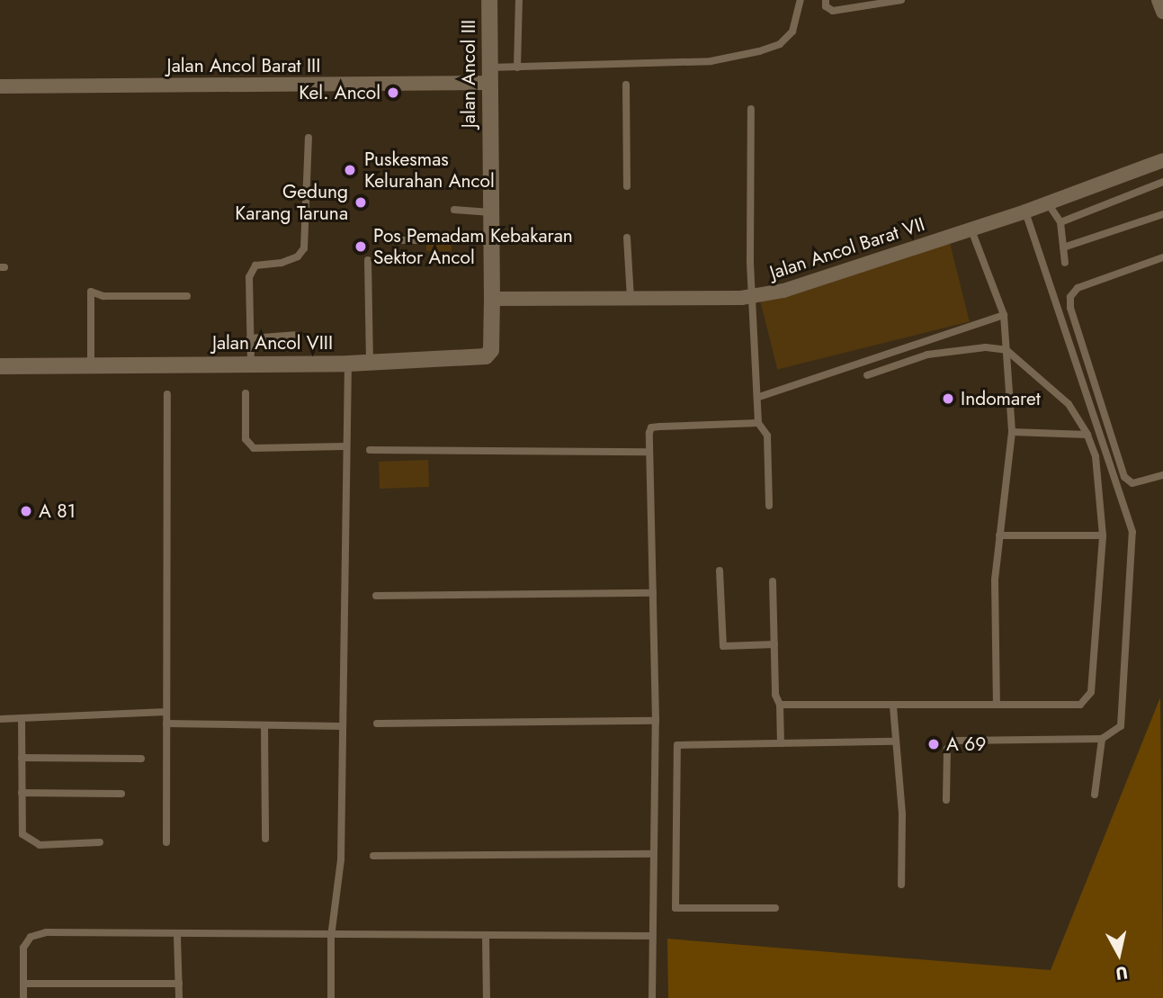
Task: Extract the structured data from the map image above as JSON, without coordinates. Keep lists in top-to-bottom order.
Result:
{
  "streets": {
    "street": [
      "Jalan Ancol Barat III",
      "Jalan Ancol III",
      "Jalan Ancol Barat VII",
      "Jalan Ancol VIII"
    ]
  },
  "crossings": [
    ["Jalan Ancol Barat III", "Jalan Ancol III"],
    ["Jalan Ancol III", "Jalan Ancol Barat VII"],
    ["Jalan Ancol III", "Jalan Ancol VIII"],
    ["Jalan Ancol Barat VII", "Jalan Ancol VIII"]
  ],
  "places": [
    "Kel. Ancol",
    "Puskesmas Kelurahan Ancol",
    "Gedung Karang Taruna",
    "Pos Pemadam Kebakaran Sektor Ancol",
    "Indomaret",
    "A 81",
    "A 69"
  ],
  "north": "bottom"
}
